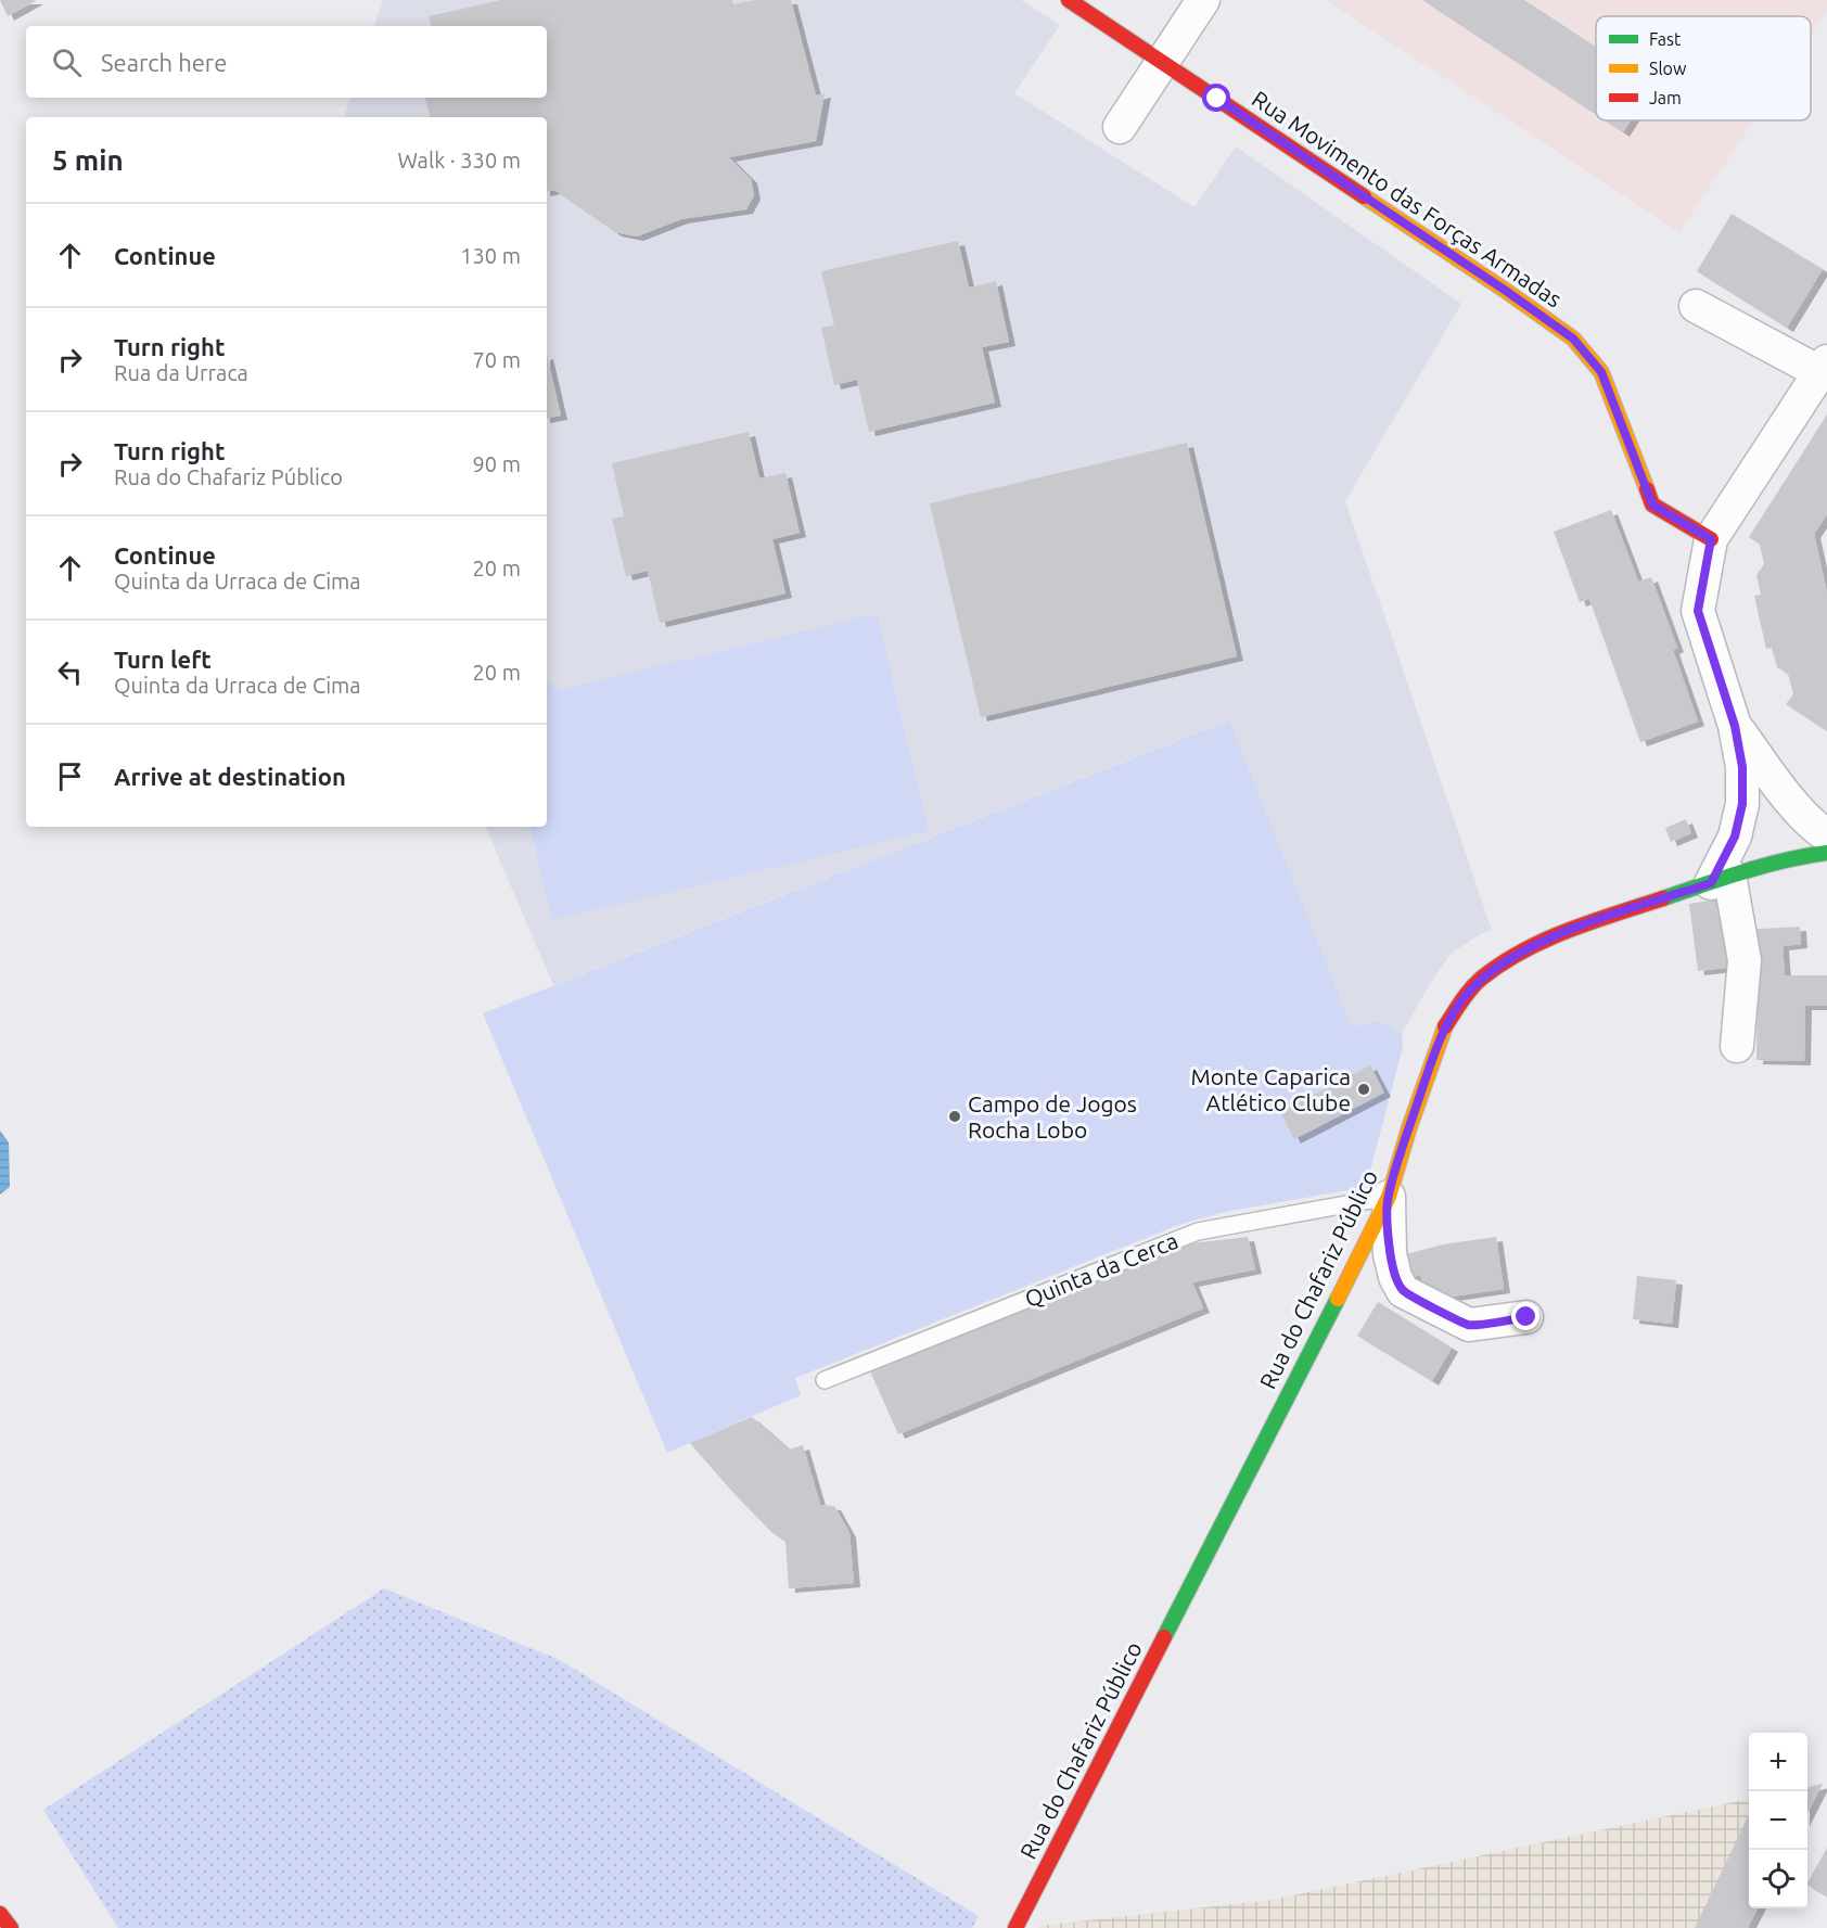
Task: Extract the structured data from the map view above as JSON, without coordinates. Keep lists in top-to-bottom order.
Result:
{
  "streets": {
    "main road": ["Rua Movimento das Forças Armadas", "Rua do Chafariz Público"],
    "lane": ["Quinta da Cerca"]
  },
  "crossings": [
    ["Quinta da Cerca", "Rua do Chafariz Público"]
  ],
  "places": ["Monte Caparica Atlético Clube", "Campo de Jogos Rocha Lobo"],
  "legend": ["Fast", "Slow", "Jam"],
  "page": {
    "search": "Search here",
    "heading": ["5 min", "Walk · 330 m"],
    "list": [
      ["Continue", "130 m"],
      ["Turn right", "Rua da Urraca", "70 m"],
      ["Turn right", "Rua do Chafariz Público", "90 m"],
      ["Continue", "Quinta da Urraca de Cima", "20 m"],
      ["Turn left", "Quinta da Urraca de Cima", "20 m"],
      "Arrive at destination"
    ],
    "map_buttons": ["+", "−"]
  }
}
